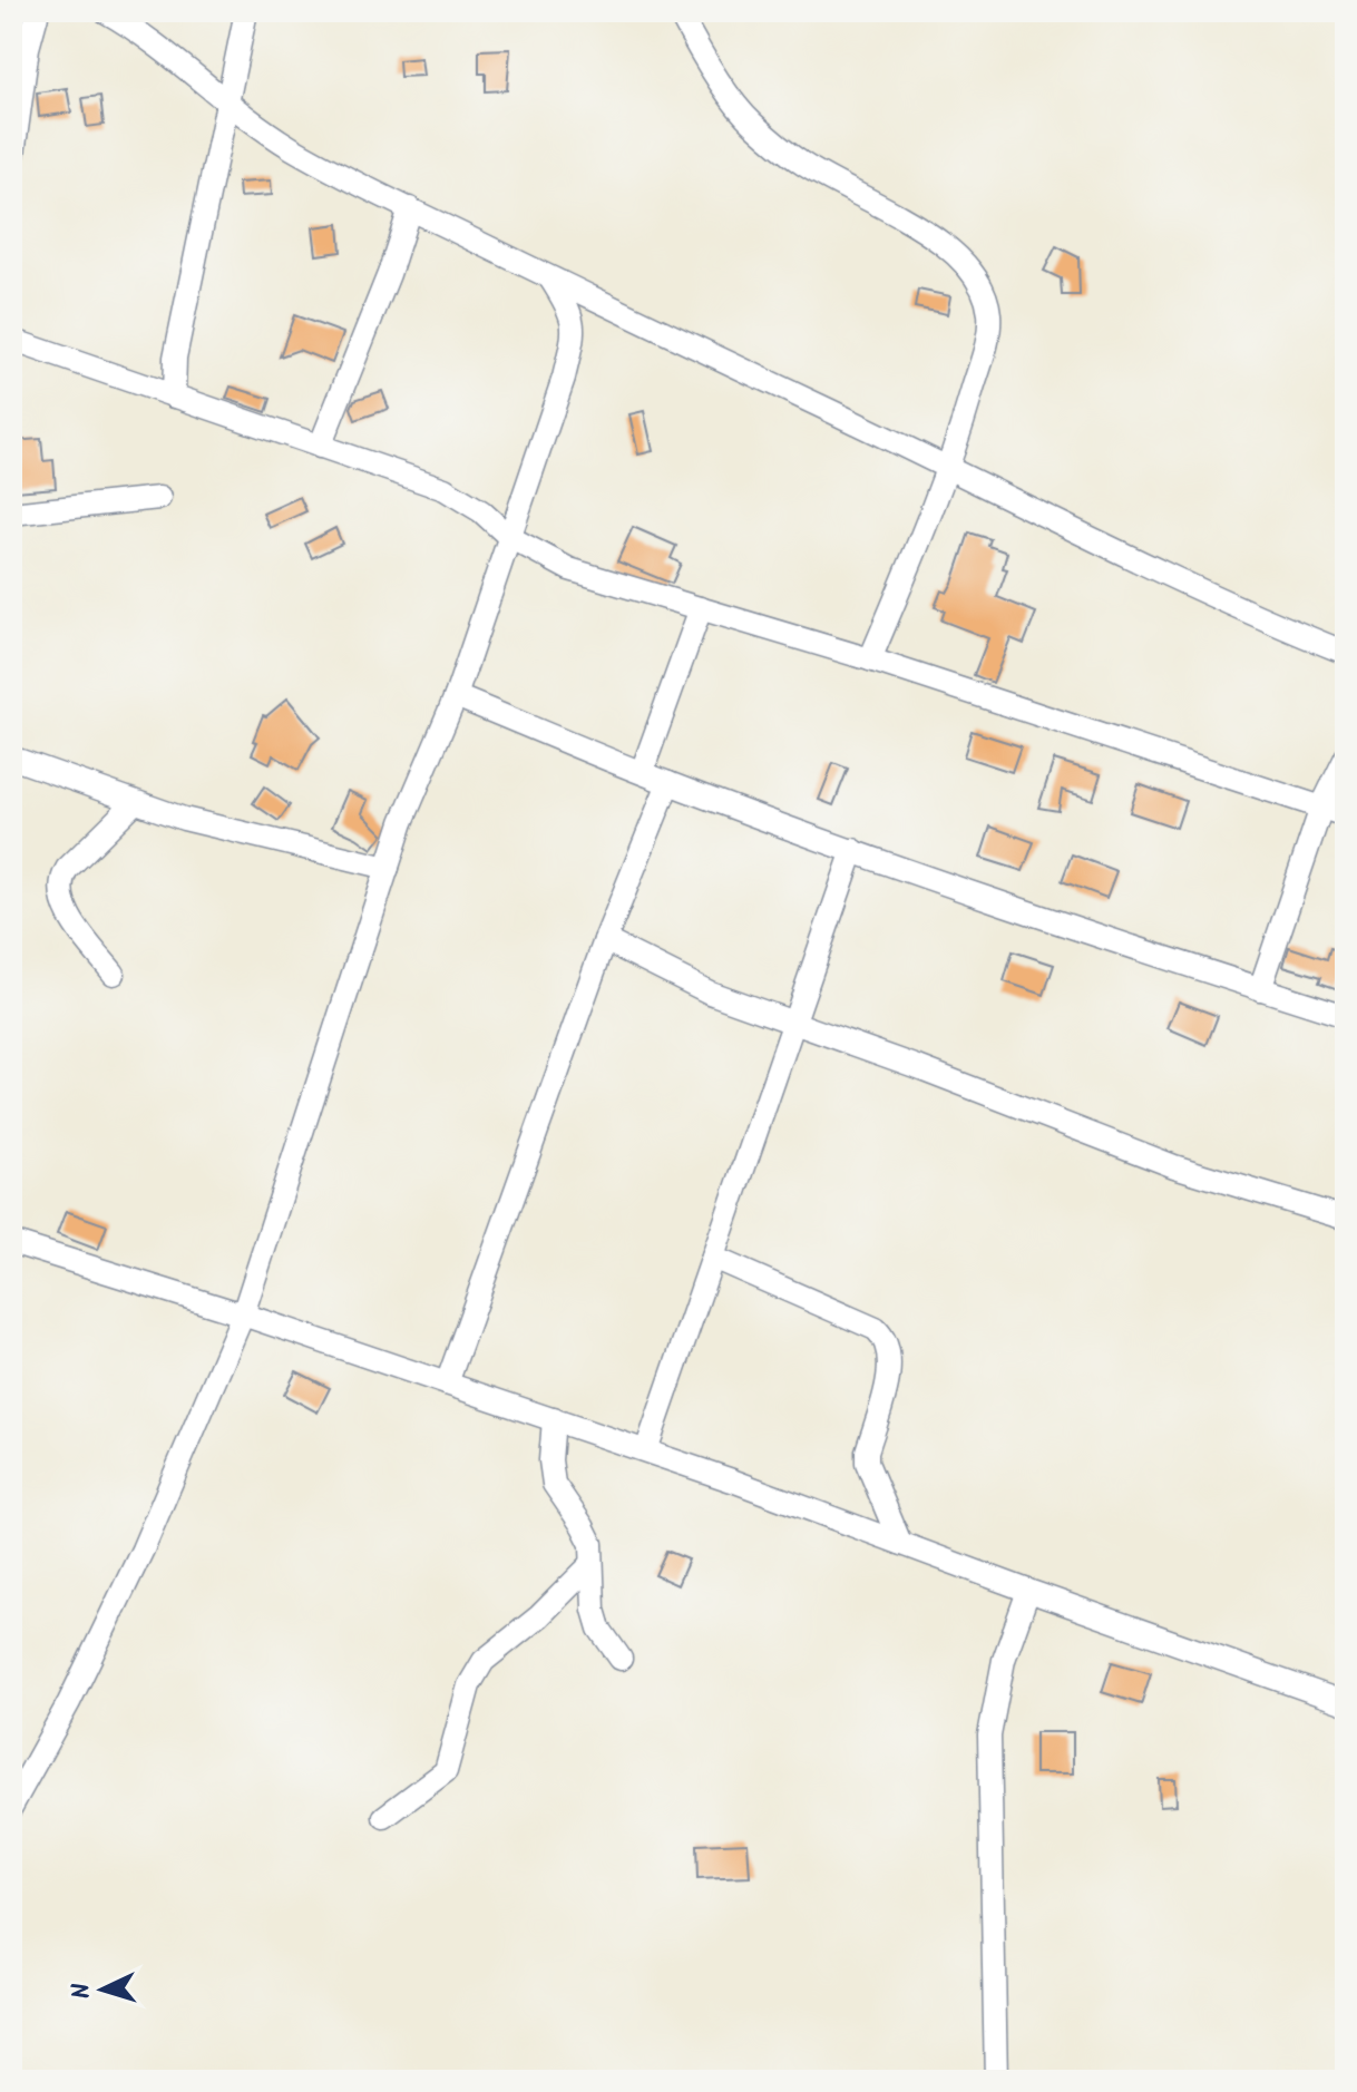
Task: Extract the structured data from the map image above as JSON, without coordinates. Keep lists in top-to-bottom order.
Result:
{
  "north": "left"
}
